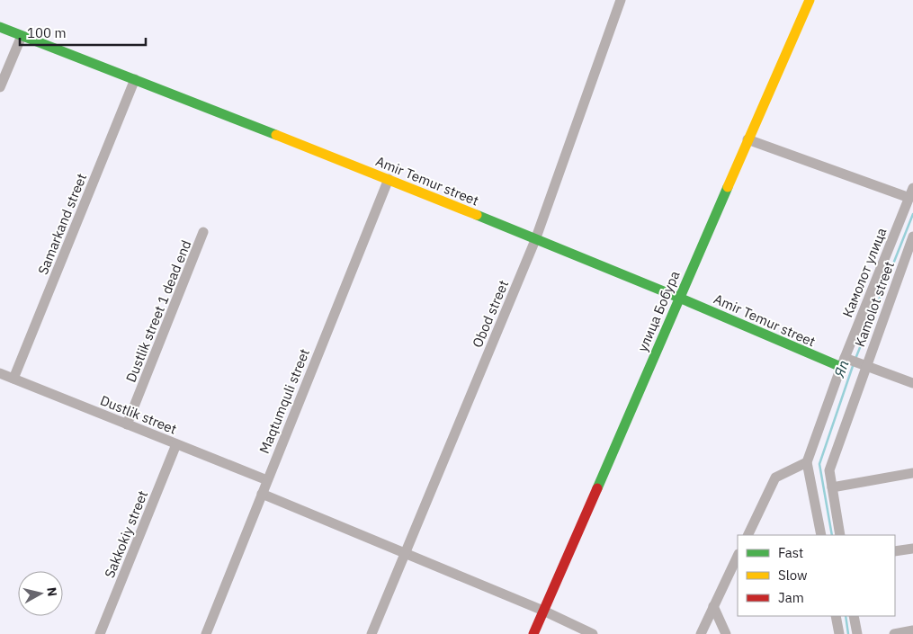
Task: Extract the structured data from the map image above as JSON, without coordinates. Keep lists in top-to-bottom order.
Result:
{
  "streets": {
    "street": [
      "Amir Temur street",
      "Samarkand street",
      "Камолот улица",
      "Kamolot street",
      "Dustlik street 1 dead end",
      "улица Бобура",
      "Obod street",
      "Maqtumquli street",
      "Dustlik street",
      "Sakkokiy street"
    ]
  },
  "crossings": [
    ["Amir Temur street", "Samarkand street"],
    ["Amir Temur street", "Камолот улица"],
    ["Amir Temur street", "улица Бобура"],
    ["Amir Temur street", "Obod street"],
    ["Amir Temur street", "Maqtumquli street"],
    ["Samarkand street", "Dustlik street"],
    ["Dustlik street 1 dead end", "Dustlik street"],
    ["Maqtumquli street", "Dustlik street"],
    ["Dustlik street", "Sakkokiy street"]
  ],
  "water": ["Яп"],
  "legend": ["Fast", "Slow", "Jam"],
  "scale_bar": "100 m",
  "north": "right"
}
